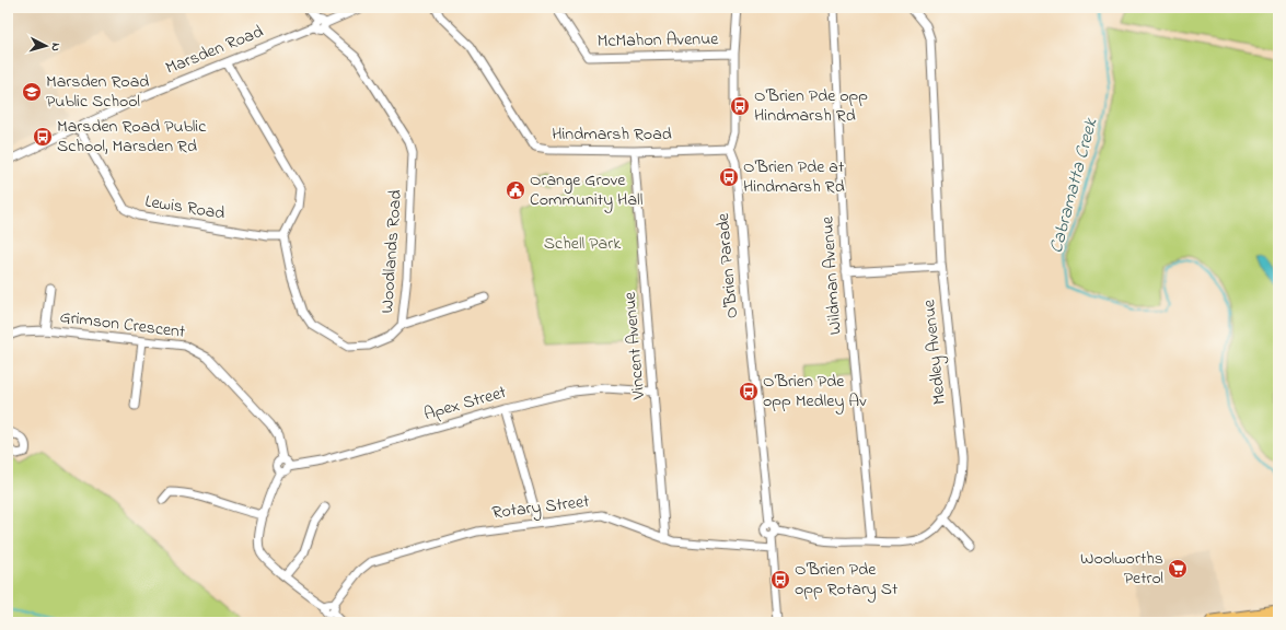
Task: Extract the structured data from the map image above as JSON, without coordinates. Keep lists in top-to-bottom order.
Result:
{
  "streets": {
    "street": [
      "McMahon Avenue",
      "Marsden Road",
      "Hindmarsh Road",
      "Lewis Road",
      "Woodlands Road",
      "O'Brien Parade",
      "Wildman Avenue",
      "Grimson Crescent",
      "Vincent Avenue",
      "Medley Avenue",
      "Apex Street",
      "Rotary Street"
    ]
  },
  "crossings": [
    ["McMahon Avenue", "O'Brien Parade"],
    ["Marsden Road", "Lewis Road"],
    ["Marsden Road", "Woodlands Road"],
    ["Hindmarsh Road", "O'Brien Parade"],
    ["Hindmarsh Road", "Vincent Avenue"],
    ["Lewis Road", "Woodlands Road"],
    ["O'Brien Parade", "Medley Avenue"],
    ["Wildman Avenue", "Medley Avenue"],
    ["Grimson Crescent", "Apex Street"],
    ["Vincent Avenue", "Apex Street"],
    ["Vincent Avenue", "Rotary Street"]
  ],
  "water": ["Cabramatta Creek"],
  "parks": ["Schell Park"],
  "places": {
    "school or university": ["Marsden Road Public School"],
    "bus stop": [
      "O'Brien Pde opp Hindmarsh Rd",
      "Marsden Road Public School, Marsden Rd",
      "O'Brien Pde at Hindmarsh Rd",
      "O'Brien Pde opp Medley Av",
      "O'Brien Pde opp Rotary St"
    ],
    "public building": ["Orange Grove Community Hall"],
    "supermarket": ["Woolworths Petrol"]
  },
  "north": "right"
}
